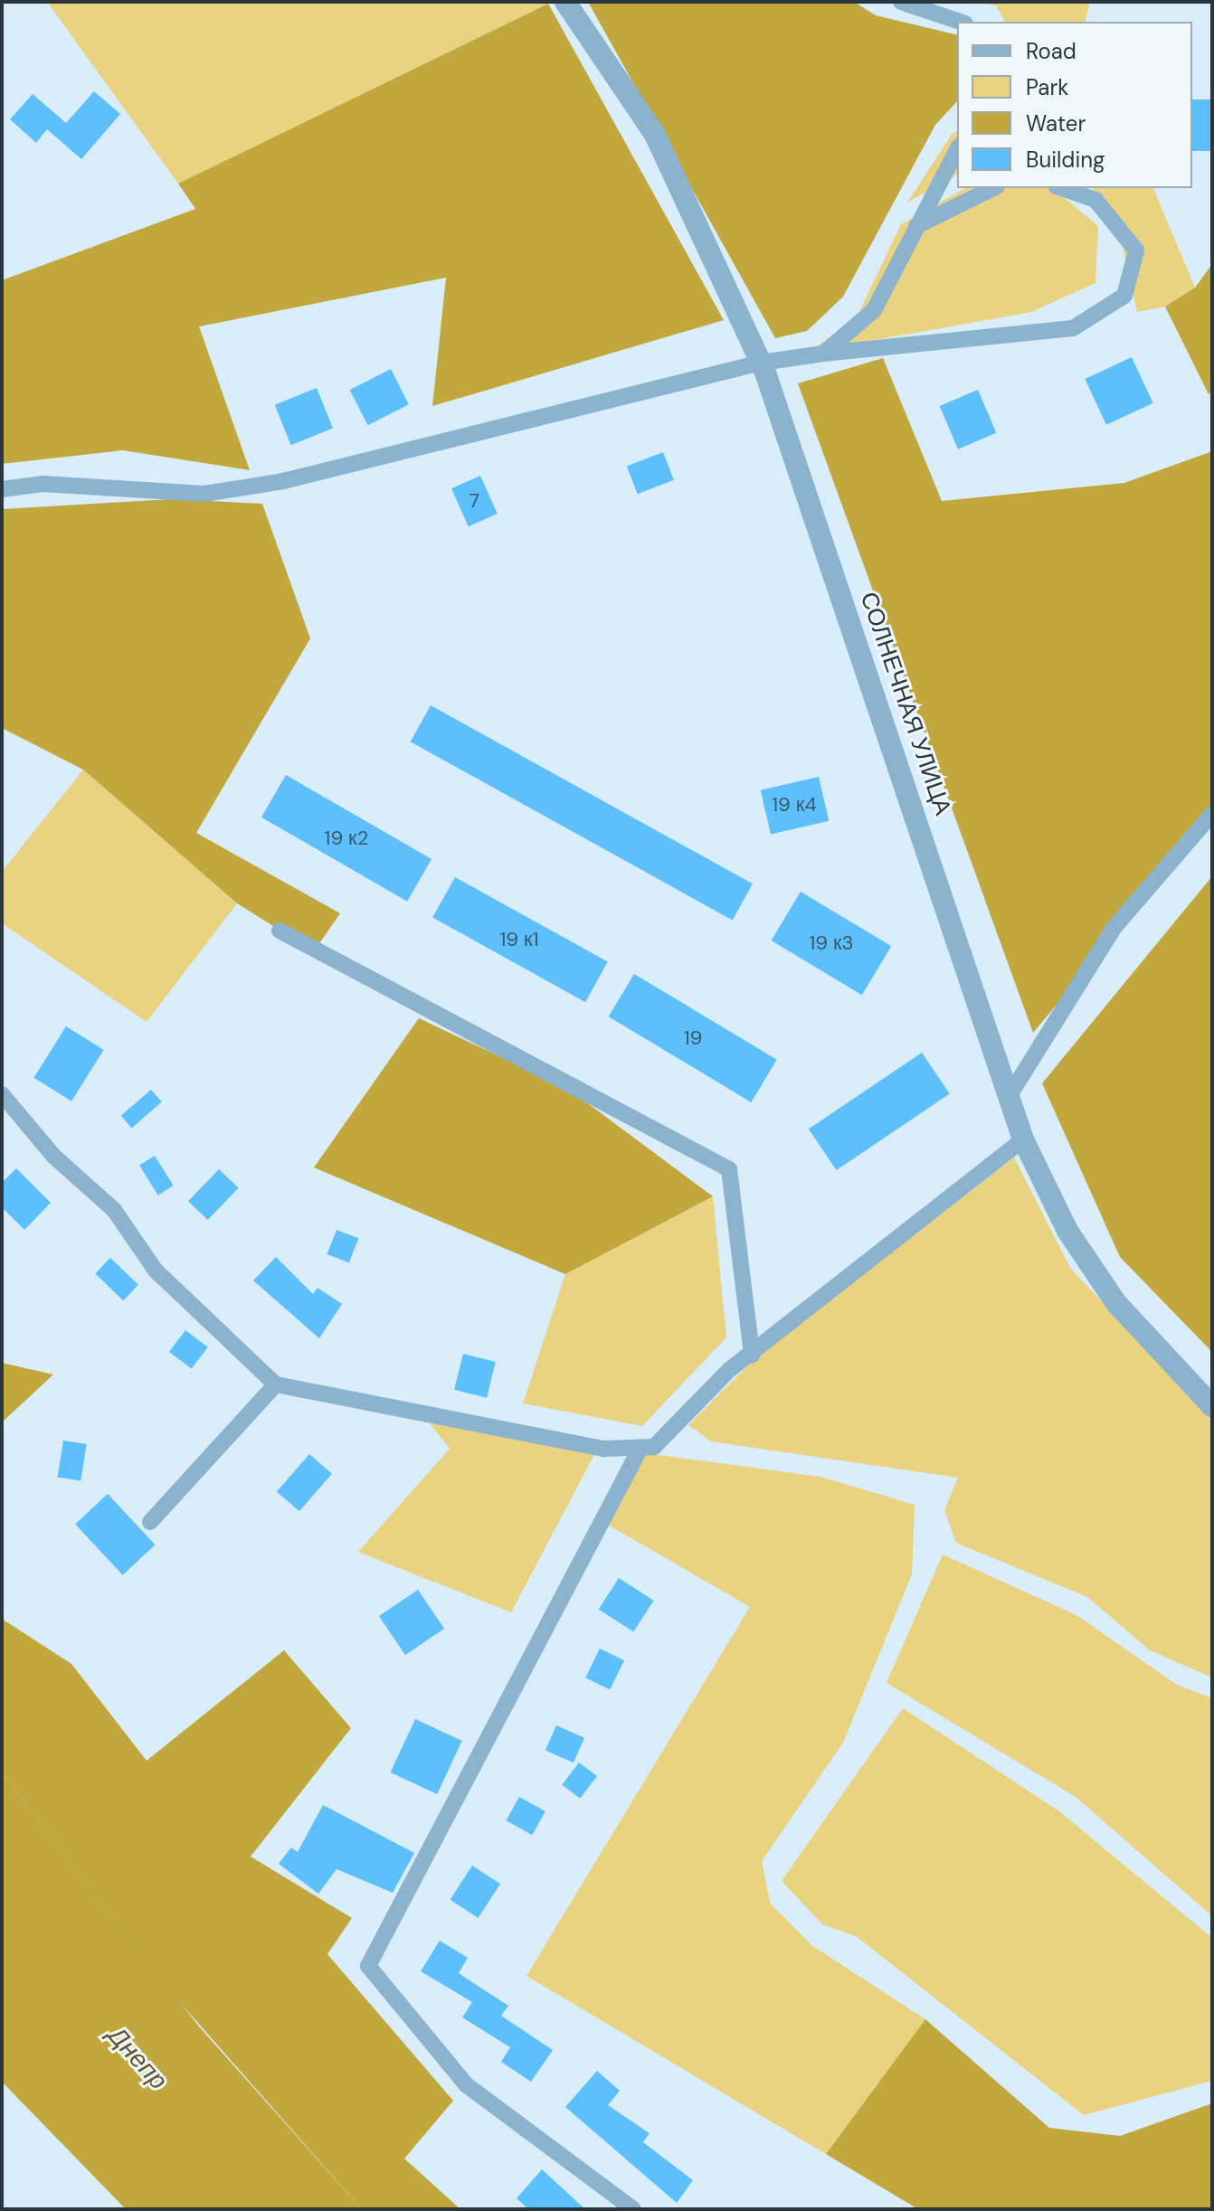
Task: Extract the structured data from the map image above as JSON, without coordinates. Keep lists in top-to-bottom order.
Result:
{
  "streets": {
    "street": ["СОЛНЕЧНАЯ УЛИЦА"]
  },
  "water": ["Днепр"],
  "house_numbers": [
    "7",
    "19 к4",
    "19 к2",
    "19 к1",
    "19 к3",
    "19"
  ],
  "legend": [
    "Road",
    "Park",
    "Water",
    "Building"
  ]
}
